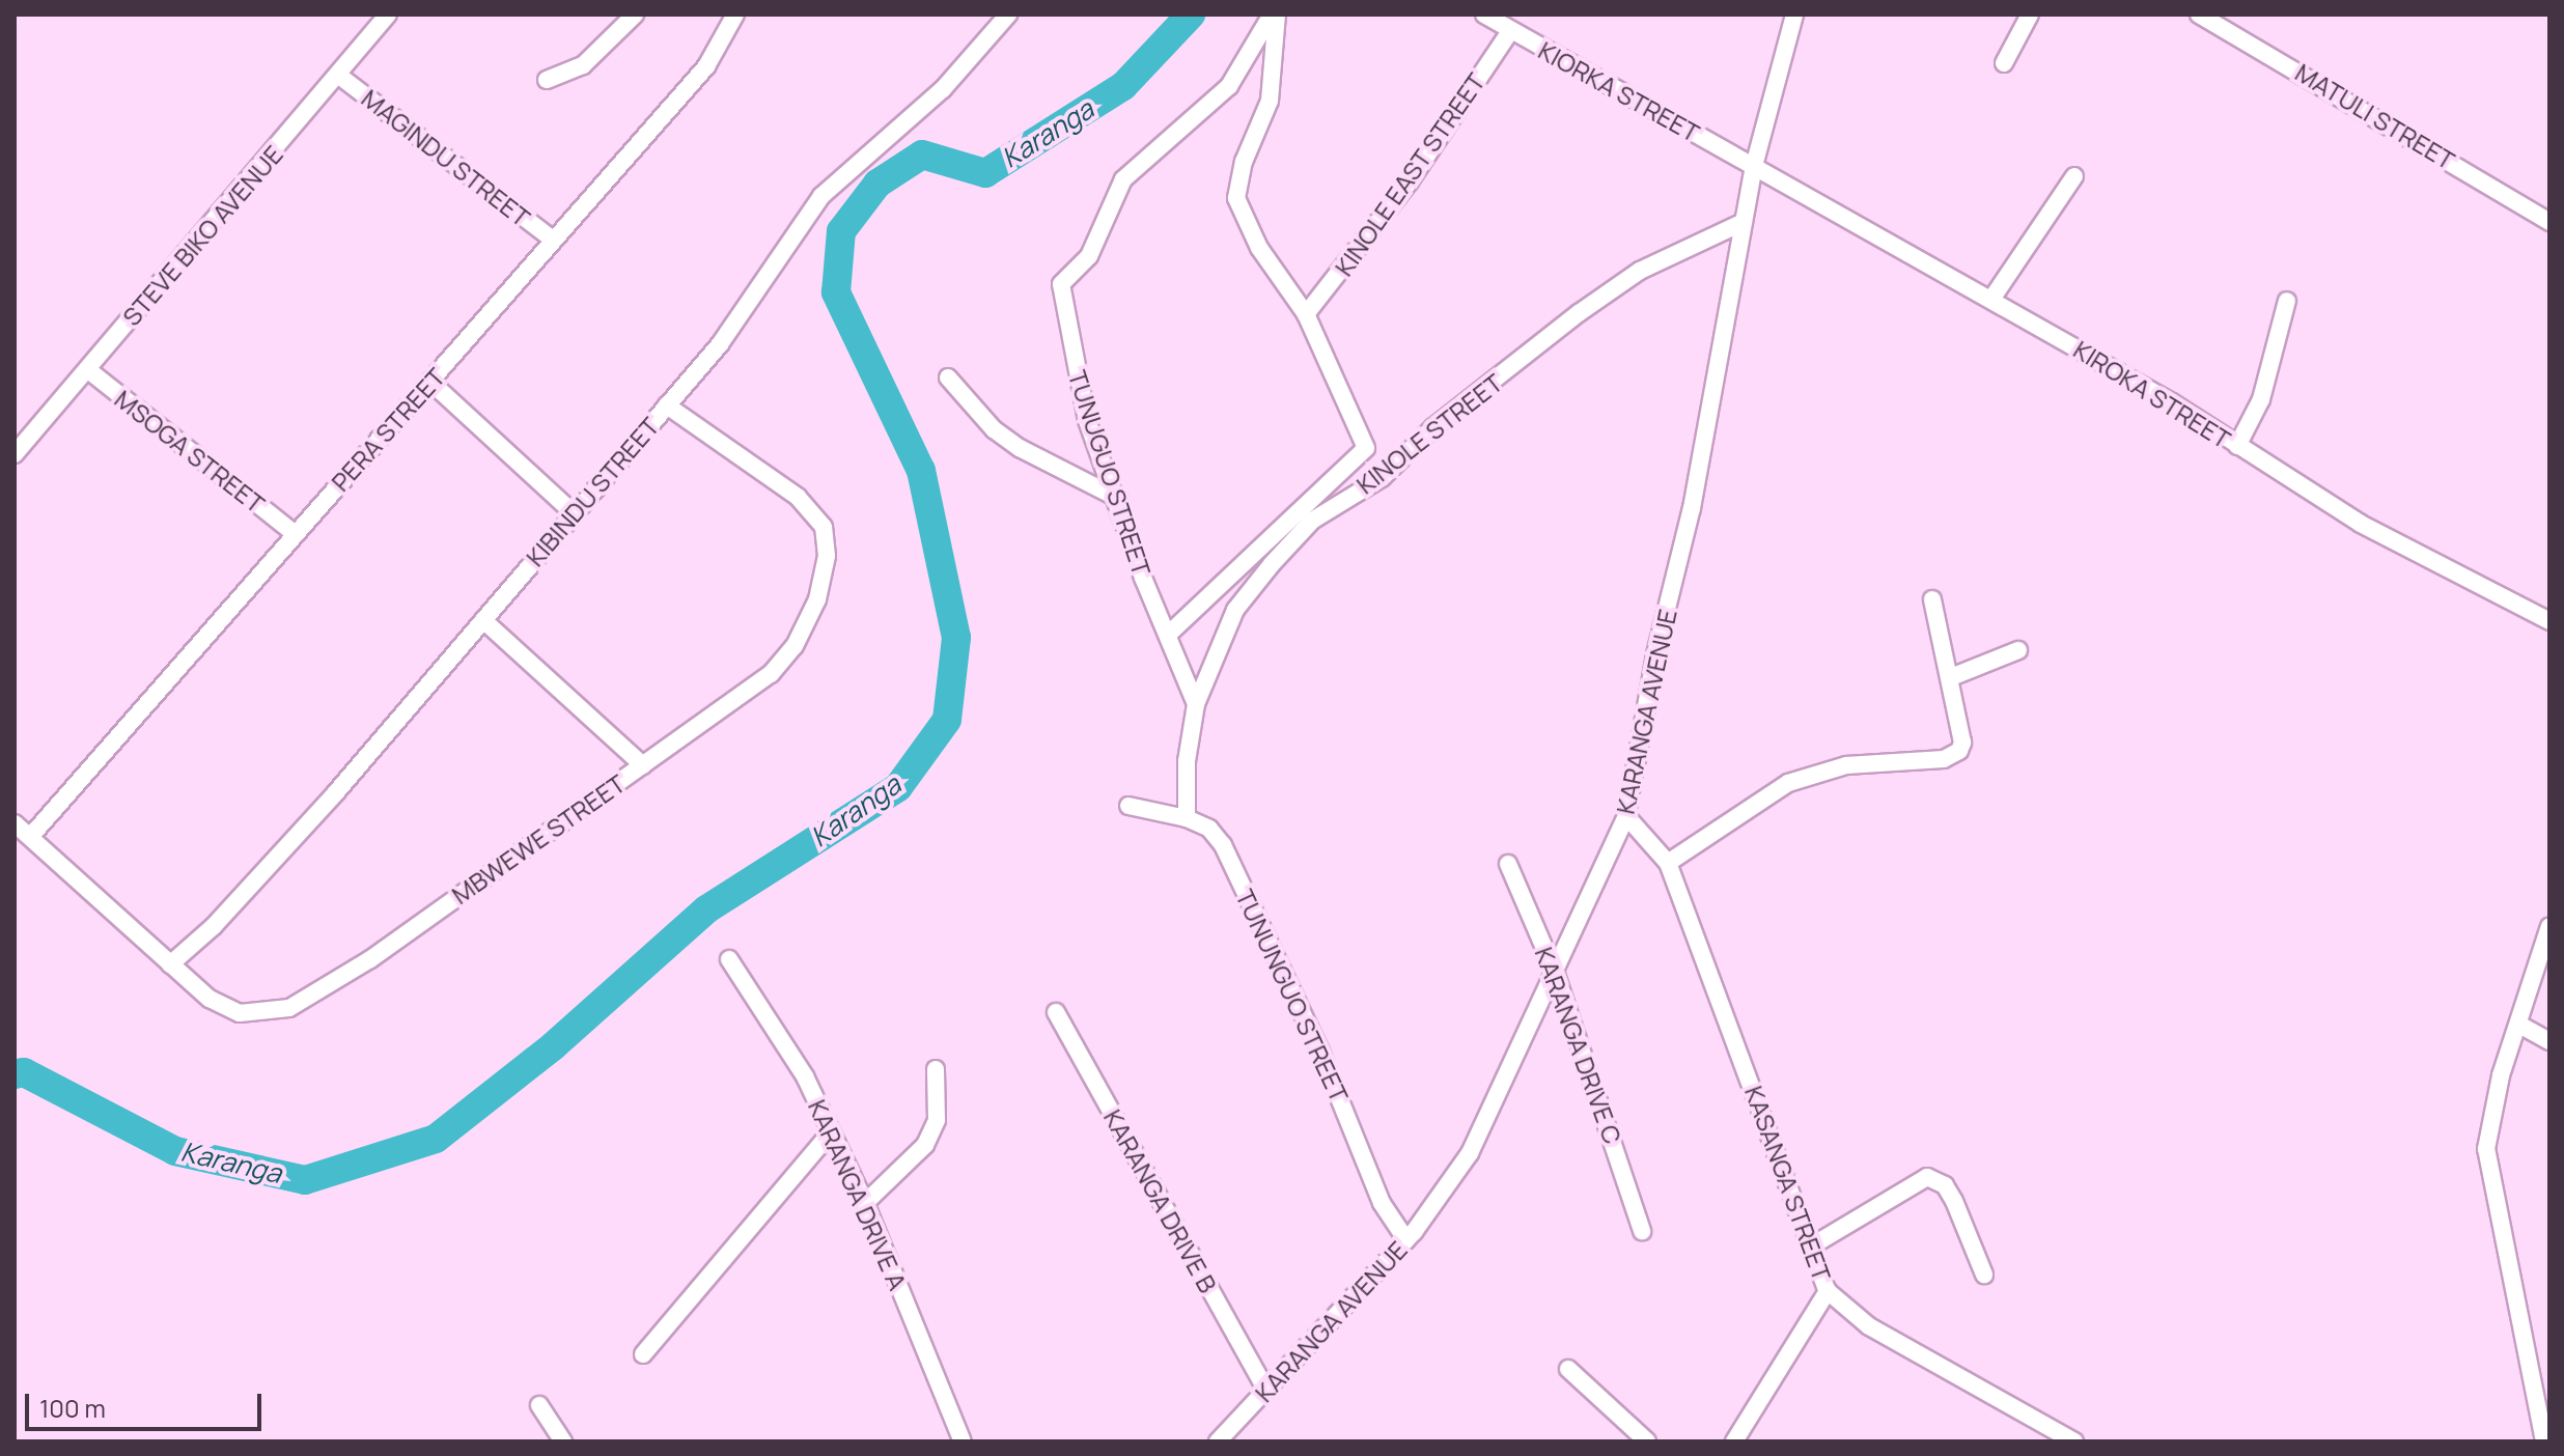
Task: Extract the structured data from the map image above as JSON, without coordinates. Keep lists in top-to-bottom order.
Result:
{
  "streets": {
    "street": [
      "KIORKA STREET",
      "MATULI STREET",
      "MAGINDU STREET",
      "KINOLE EAST STREET",
      "STEVE BIKO AVENUE",
      "KIROKA STREET",
      "PERA STREET",
      "KINOLE STREET",
      "MSOGA STREET",
      "TUNUGUO STREET",
      "KIBINDU STREET",
      "KARANGA AVENUE",
      "MBWEWE STREET",
      "TUNUNGUO STREET",
      "KARANGA DRIVE C",
      "KASANGA STREET",
      "KARANGA DRIVE A",
      "KARANGA DRIVE B"
    ]
  },
  "crossings": [
    ["KIORKA STREET", "KINOLE EAST STREET"],
    ["KIORKA STREET", "KIROKA STREET"],
    ["KIORKA STREET", "KARANGA AVENUE"],
    ["MAGINDU STREET", "STEVE BIKO AVENUE"],
    ["MAGINDU STREET", "PERA STREET"],
    ["STEVE BIKO AVENUE", "MSOGA STREET"],
    ["KIROKA STREET", "KARANGA AVENUE"],
    ["PERA STREET", "MSOGA STREET"],
    ["PERA STREET", "MBWEWE STREET"],
    ["KINOLE STREET", "TUNUGUO STREET"],
    ["KINOLE STREET", "KARANGA AVENUE"],
    ["KINOLE STREET", "TUNUNGUO STREET"],
    ["KIBINDU STREET", "MBWEWE STREET"],
    ["KARANGA AVENUE", "TUNUNGUO STREET"],
    ["KARANGA AVENUE", "KARANGA DRIVE C"],
    ["KARANGA AVENUE", "KASANGA STREET"],
    ["KARANGA AVENUE", "KARANGA DRIVE B"]
  ],
  "water": ["Karanga"],
  "scale_bar": "100 m"
}
